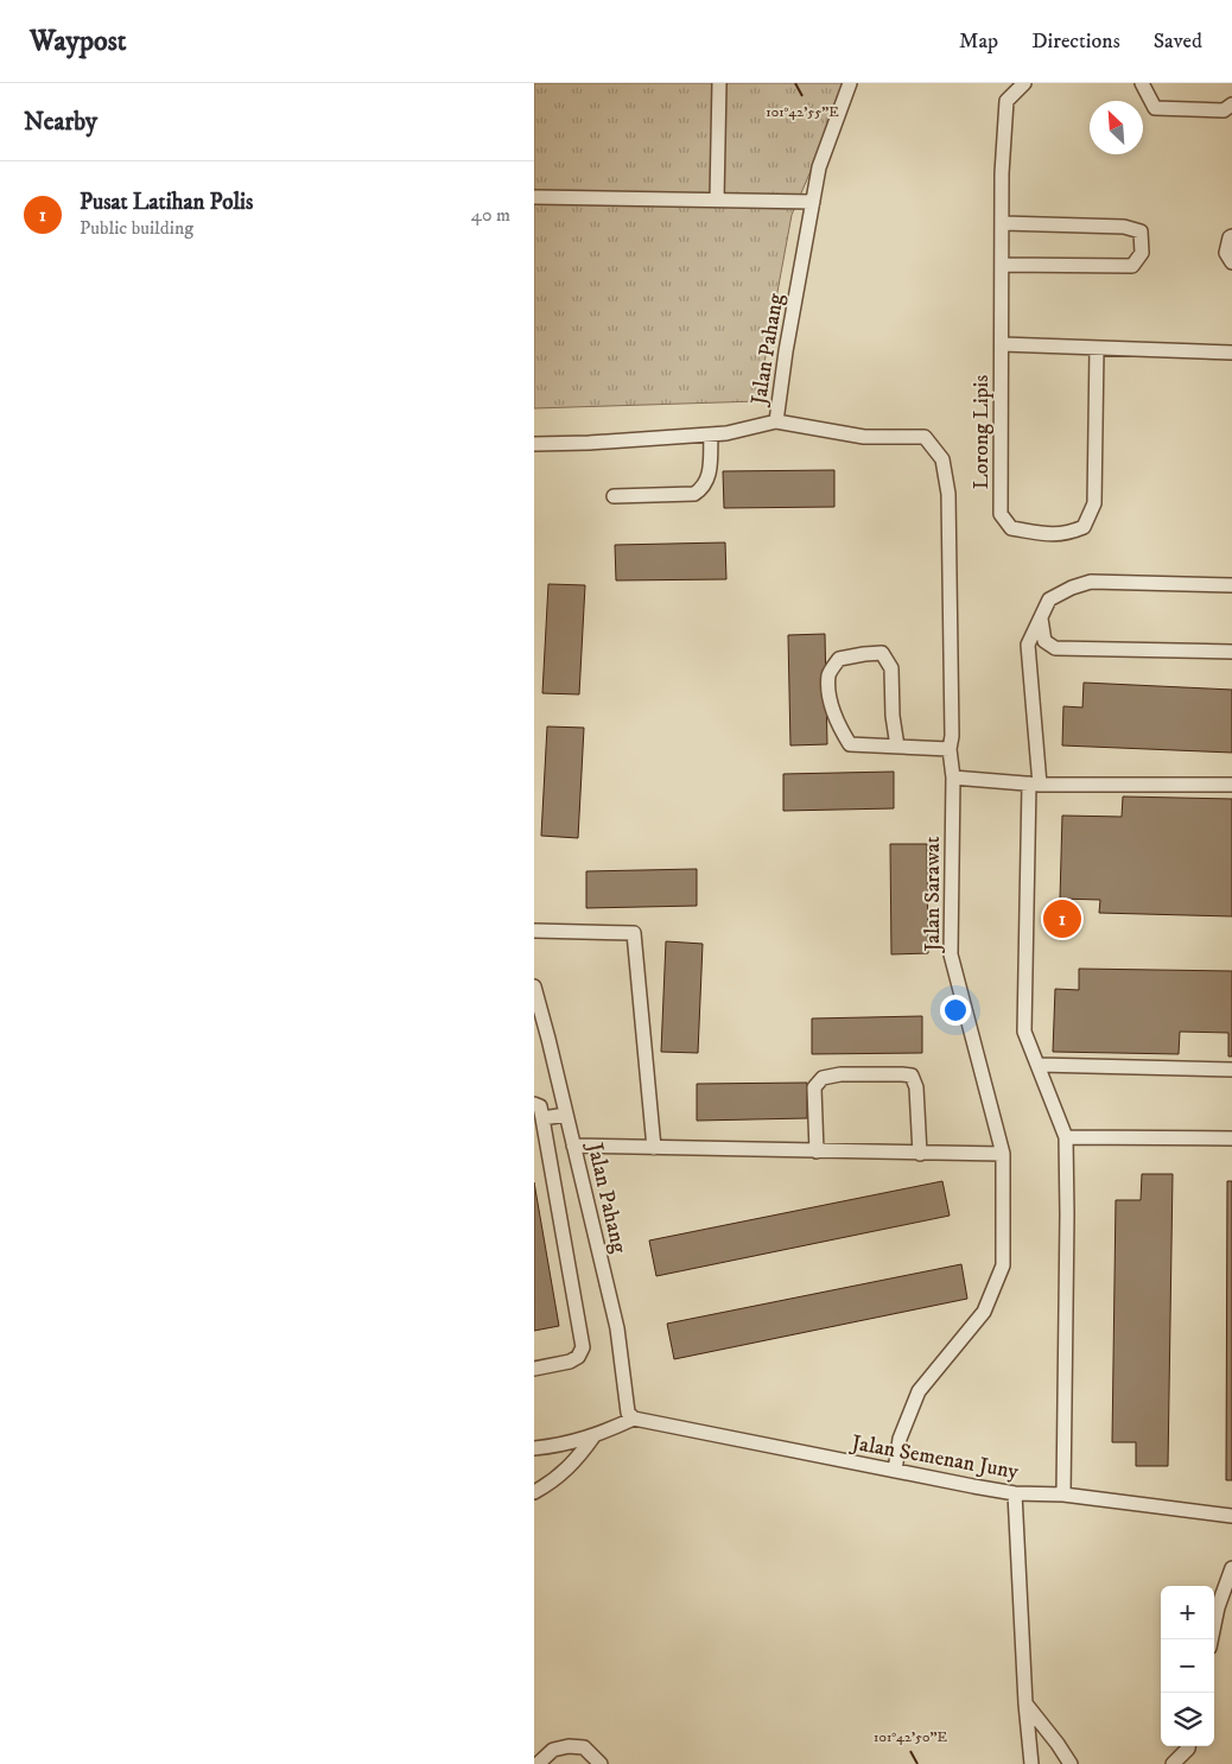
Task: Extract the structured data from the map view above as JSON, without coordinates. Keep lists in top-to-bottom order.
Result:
{
  "streets": {
    "lane": [
      "Jalan Pahang",
      "Lorong Lipis",
      "Jalan Sarawat",
      "Jalan Semenan Juny"
    ]
  },
  "crossings": [
    ["Jalan Pahang", "Jalan Sarawat"],
    ["Jalan Pahang", "Jalan Semenan Juny"],
    ["Jalan Sarawat", "Jalan Semenan Juny"]
  ],
  "north": "top left",
  "page": {
    "header": "Waypost",
    "nav": ["Map", "Directions", "Saved"],
    "heading": "Nearby",
    "list": [
      {
        "mark": "1",
        "name": "Pusat Latihan Polis",
        "note": "Public building",
        "value": "40 m"
      }
    ],
    "pins": "1",
    "map_buttons": ["+", "−"]
  },
  "coordinates": ["101°42'55\"E", "101°42'50\"E"]
}
